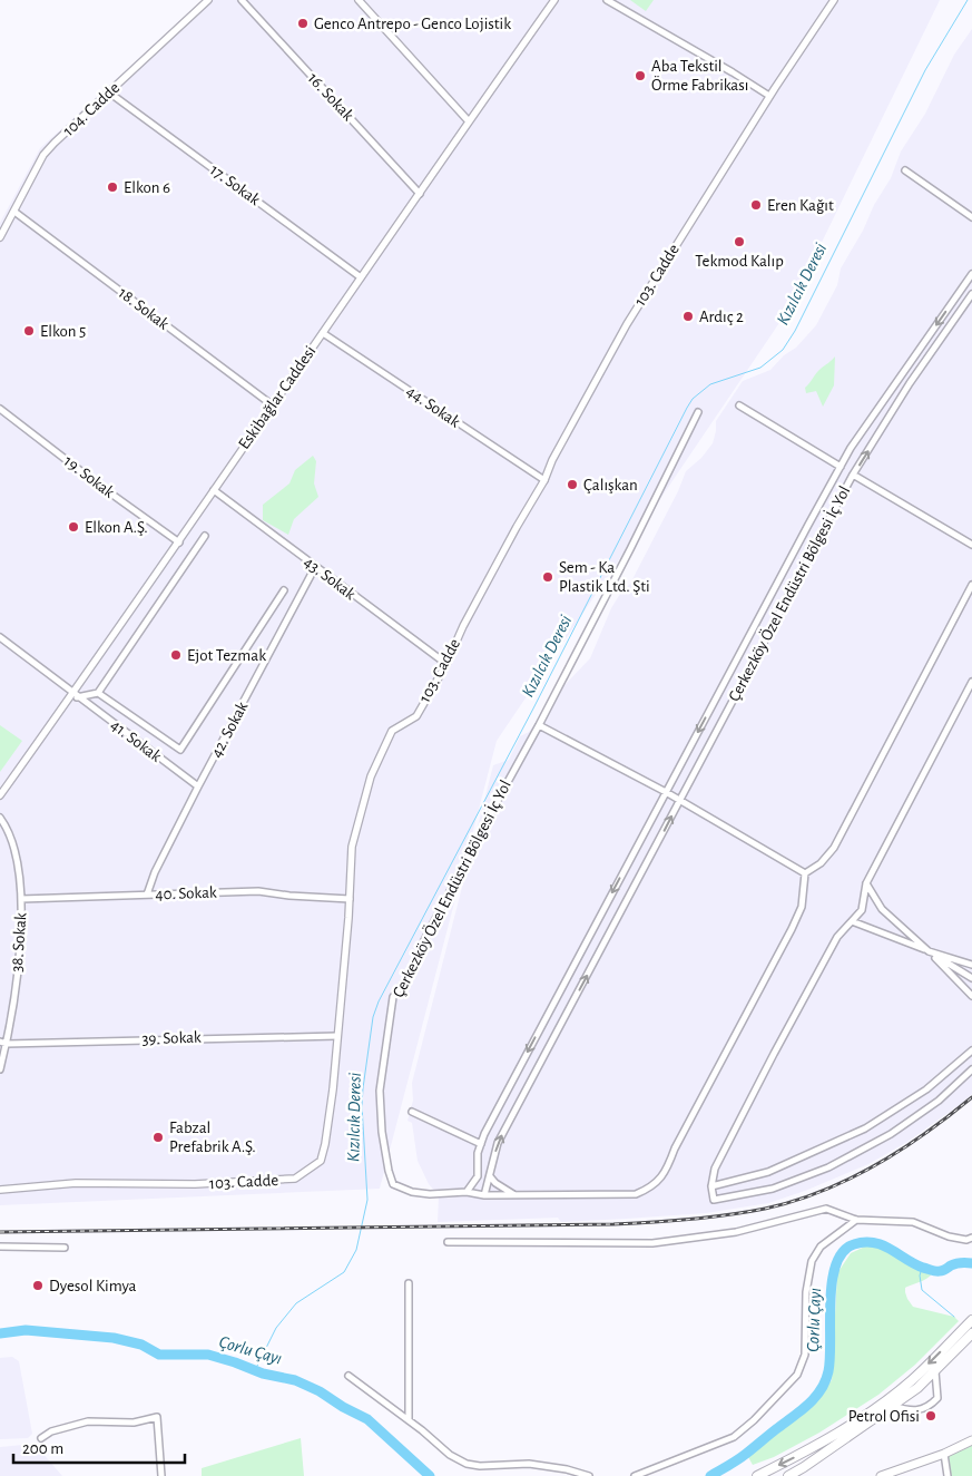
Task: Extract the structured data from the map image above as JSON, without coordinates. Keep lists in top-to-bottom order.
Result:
{
  "streets": {
    "street": [
      "16. Sokak",
      "104. Cadde",
      "17. Sokak",
      "103. Cadde",
      "18. Sokak",
      "Eskibağlar Caddesi",
      "44. Sokak",
      "19. Sokak",
      "43. Sokak",
      "Çerkezköy Özel Endüstri Bölgesi İç Yol",
      "42. Sokak",
      "41. Sokak",
      "40. Sokak",
      "38. Sokak",
      "39. Sokak"
    ]
  },
  "crossings": [
    ["16. Sokak", "Eskibağlar Caddesi"],
    ["104. Cadde", "17. Sokak"],
    ["104. Cadde", "18. Sokak"],
    ["17. Sokak", "Eskibağlar Caddesi"],
    ["103. Cadde", "44. Sokak"],
    ["103. Cadde", "43. Sokak"],
    ["103. Cadde", "40. Sokak"],
    ["103. Cadde", "39. Sokak"],
    ["18. Sokak", "Eskibağlar Caddesi"],
    ["Eskibağlar Caddesi", "44. Sokak"],
    ["Eskibağlar Caddesi", "19. Sokak"],
    ["Eskibağlar Caddesi", "43. Sokak"],
    ["Eskibağlar Caddesi", "41. Sokak"],
    ["43. Sokak", "42. Sokak"],
    ["42. Sokak", "41. Sokak"],
    ["42. Sokak", "40. Sokak"],
    ["40. Sokak", "38. Sokak"],
    ["38. Sokak", "39. Sokak"]
  ],
  "water": ["Kızılcık Deresi", "Çorlu Çayı"],
  "places": [
    "Genco Antrepo - Genco Lojistik",
    "Aba Tekstil Örme Fabrikası",
    "Elkon 6",
    "Eren Kağıt",
    "Tekmod Kalıp",
    "Ardıç 2",
    "Elkon 5",
    "Çalışkan",
    "Elkon A.Ş.",
    "Sem - Ka Plastik Ltd. Şti",
    "Ejot Tezmak",
    "Fabzal Prefabrik A.Ş.",
    "Dyesol Kimya",
    "Petrol Ofisi"
  ],
  "scale_bar": "200 m"
}
